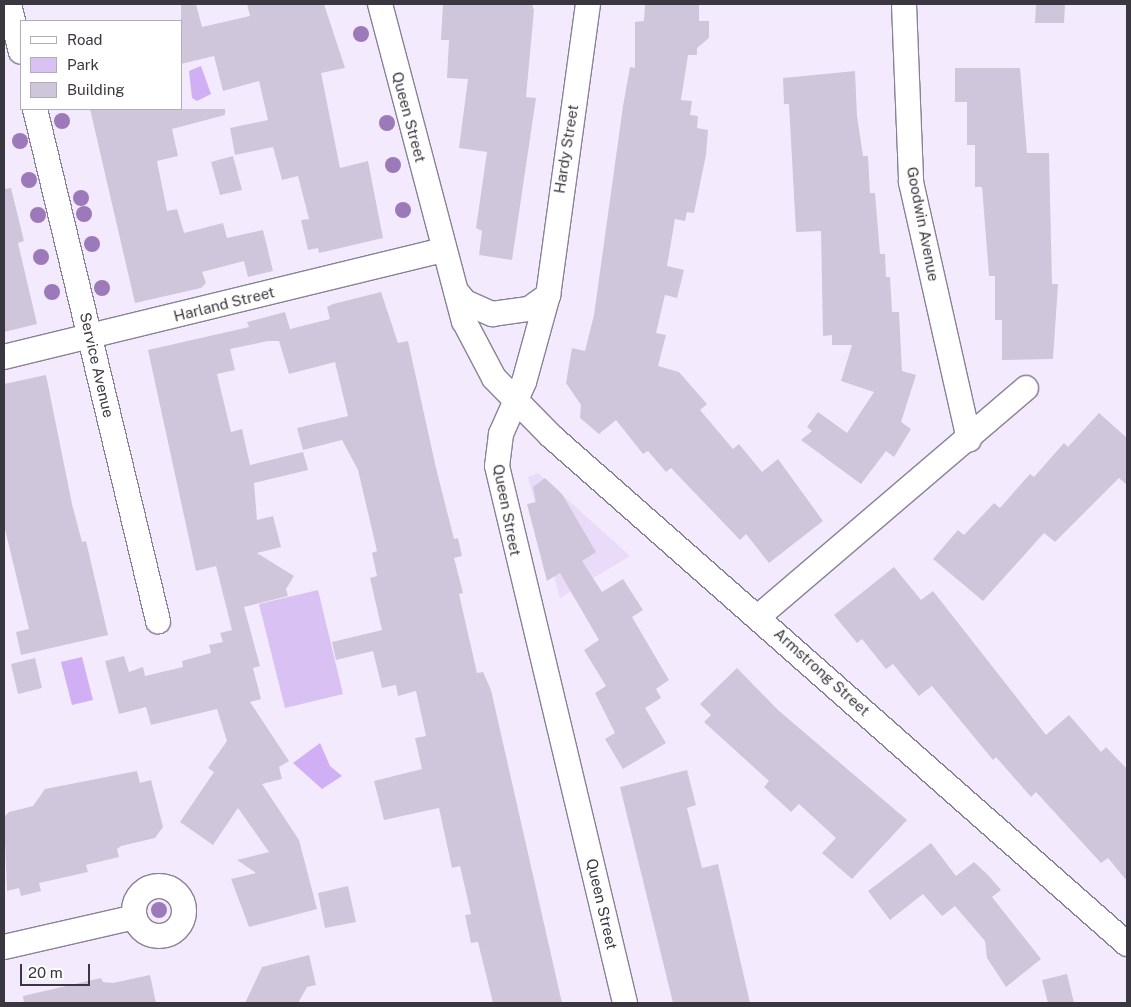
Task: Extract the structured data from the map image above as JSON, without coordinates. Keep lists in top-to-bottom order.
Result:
{
  "streets": {
    "street": [
      "Queen Street",
      "Hardy Street",
      "Goodwin Avenue",
      "Harland Street",
      "Service Avenue",
      "Armstrong Street"
    ]
  },
  "crossings": [
    ["Queen Street", "Hardy Street"],
    ["Queen Street", "Harland Street"],
    ["Queen Street", "Armstrong Street"],
    ["Hardy Street", "Armstrong Street"],
    ["Harland Street", "Service Avenue"]
  ],
  "legend": ["Road", "Park", "Building"],
  "scale_bar": "20 m"
}
